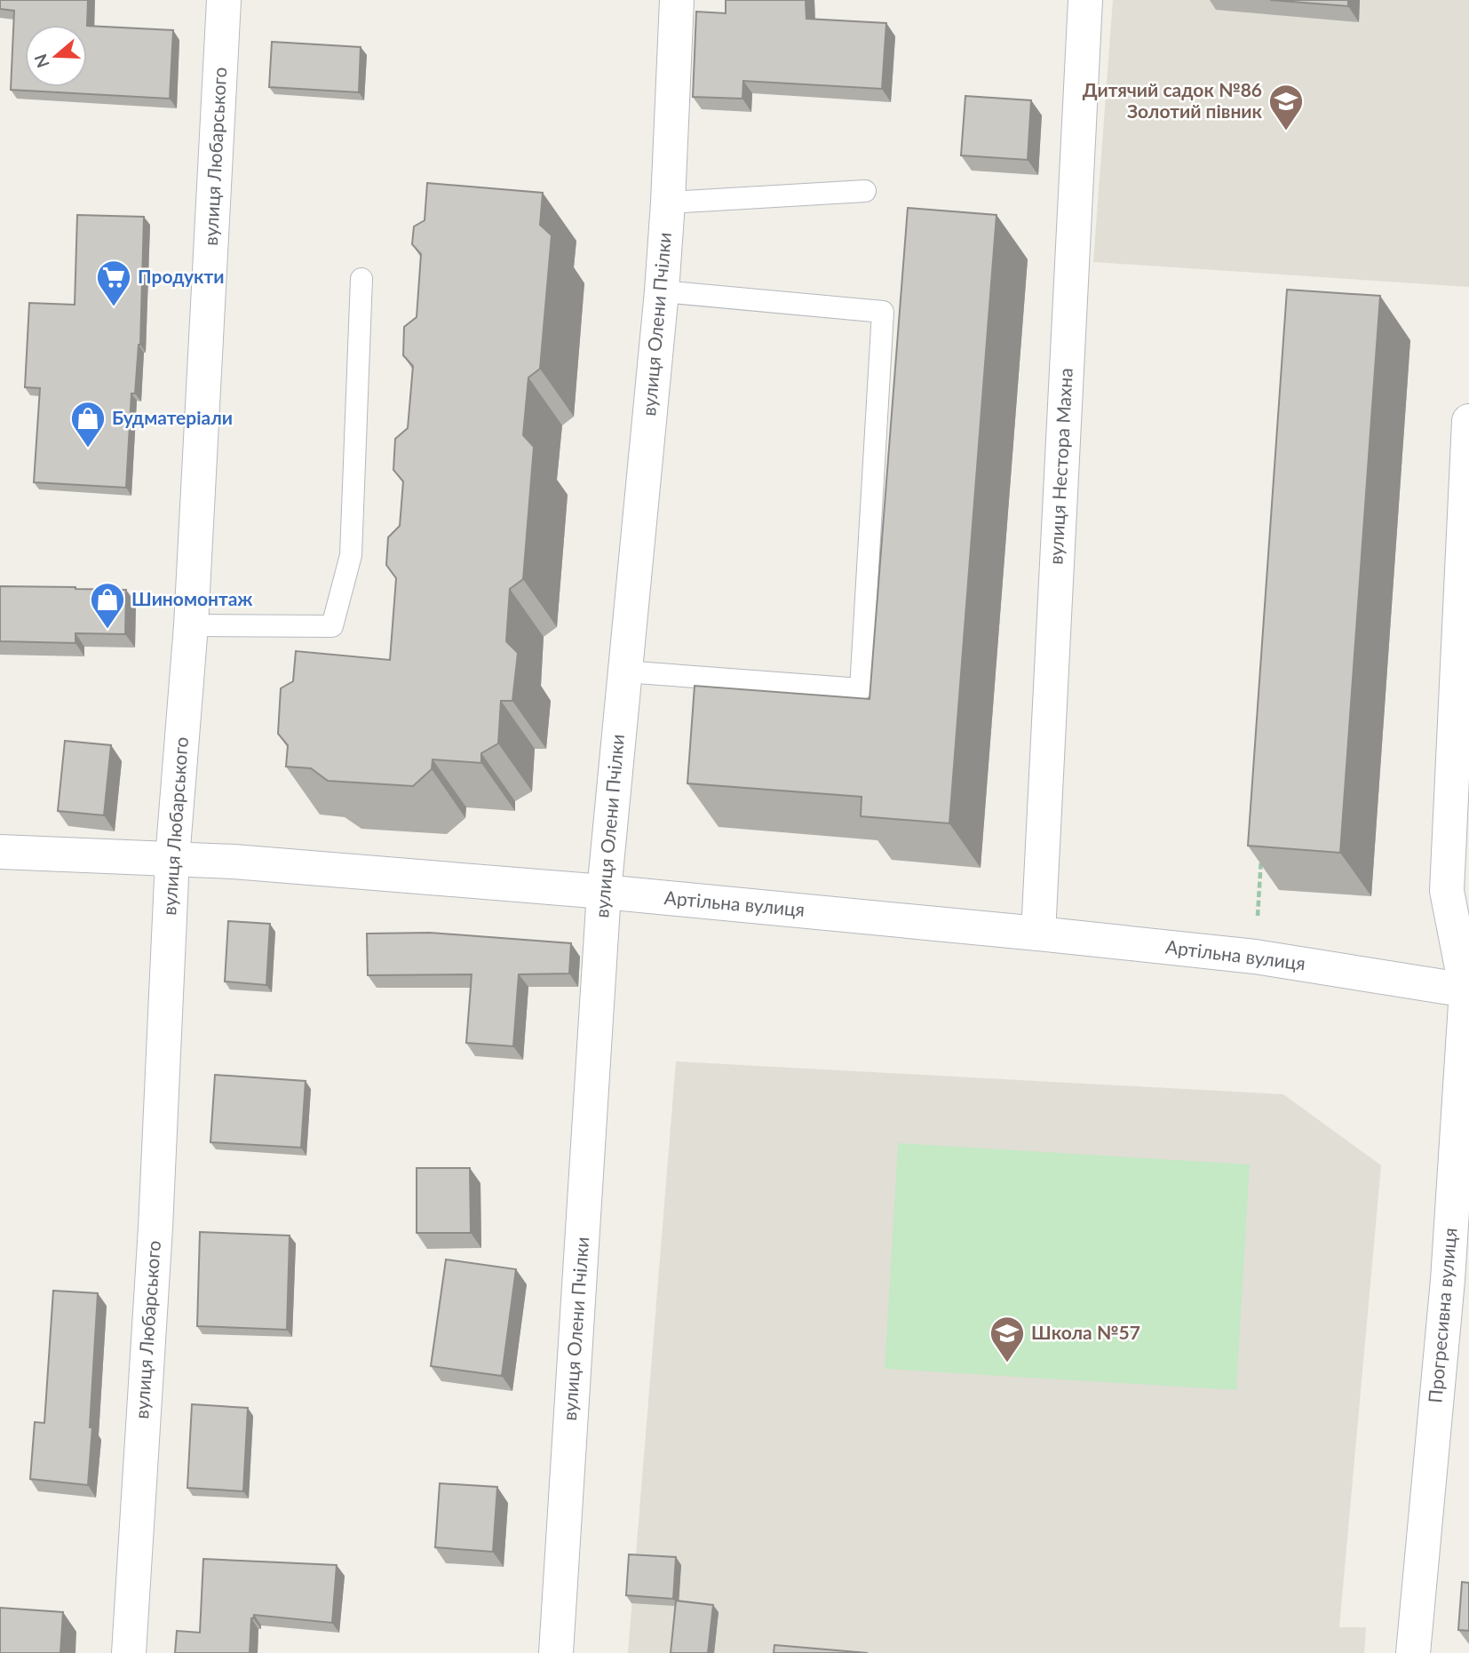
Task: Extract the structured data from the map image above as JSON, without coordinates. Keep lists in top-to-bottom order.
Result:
{
  "streets": {
    "street": [
      "вулиця Любарського",
      "вулиця Олени Пчілки",
      "вулиця Нестора Махна",
      "Артільна вулиця",
      "Прогресивна вулиця"
    ]
  },
  "crossings": [
    ["вулиця Любарського", "Артільна вулиця"],
    ["вулиця Олени Пчілки", "Артільна вулиця"],
    ["вулиця Нестора Махна", "Артільна вулиця"],
    ["Артільна вулиця", "Прогресивна вулиця"]
  ],
  "places": {
    "school or university": ["Дитячий садок №86 Золотий півник", "Школа №57"],
    "supermarket": ["Продукти"],
    "shop": ["Будматеріали", "Шиномонтаж"]
  },
  "north": "left"
}
